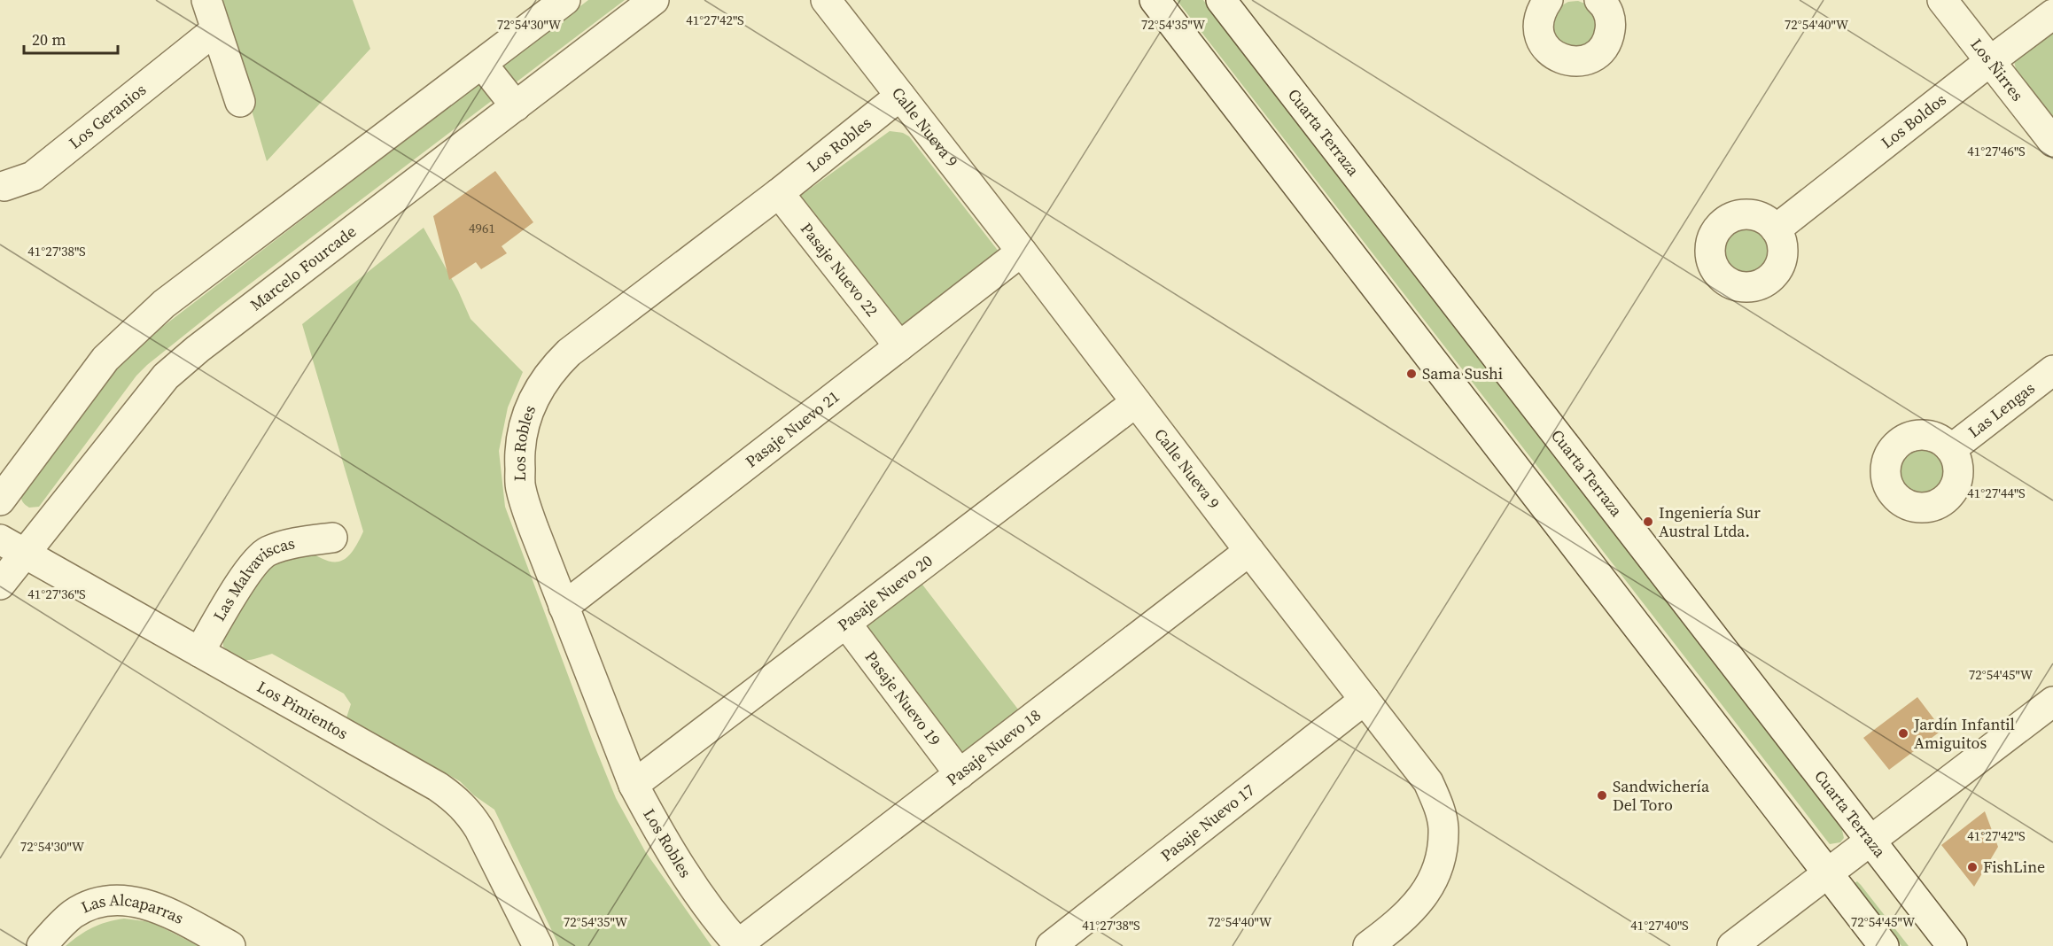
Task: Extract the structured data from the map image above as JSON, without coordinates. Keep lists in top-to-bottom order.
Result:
{
  "streets": {
    "street": [
      "Los Ñirres",
      "Los Geranios",
      "Los Boldos",
      "Calle Nueva 9",
      "Cuarta Terraza",
      "Los Robles",
      "Marcelo Fourcade",
      "Pasaje Nuevo 22",
      "Las Lengas",
      "Pasaje Nuevo 21",
      "Las Malvaviscas",
      "Pasaje Nuevo 20",
      "Pasaje Nuevo 19",
      "Los Pimientos",
      "Pasaje Nuevo 18",
      "Pasaje Nuevo 17",
      "Las Alcaparras"
    ]
  },
  "crossings": [
    ["Los Ñirres", "Los Boldos"],
    ["Calle Nueva 9", "Los Robles"],
    ["Calle Nueva 9", "Pasaje Nuevo 21"],
    ["Calle Nueva 9", "Pasaje Nuevo 20"],
    ["Calle Nueva 9", "Pasaje Nuevo 18"],
    ["Calle Nueva 9", "Pasaje Nuevo 17"],
    ["Los Robles", "Pasaje Nuevo 22"],
    ["Los Robles", "Pasaje Nuevo 21"],
    ["Los Robles", "Pasaje Nuevo 20"],
    ["Los Robles", "Pasaje Nuevo 18"],
    ["Marcelo Fourcade", "Los Pimientos"],
    ["Pasaje Nuevo 22", "Pasaje Nuevo 21"],
    ["Las Malvaviscas", "Los Pimientos"],
    ["Pasaje Nuevo 20", "Pasaje Nuevo 19"],
    ["Pasaje Nuevo 19", "Pasaje Nuevo 18"]
  ],
  "places": [
    "Sama Sushi",
    "Ingeniería Sur Austral Ltda.",
    "Jardín Infantil Amiguitos",
    "Sandwichería Del Toro",
    "FishLine"
  ],
  "house_numbers": ["4961"],
  "scale_bar": "20 m",
  "coordinates": [
    "41°27'42\"S",
    "72°54'30\"W",
    "72°54'35\"W",
    "72°54'40\"W",
    "41°27'46\"S",
    "41°27'38\"S",
    "41°27'44\"S",
    "41°27'36\"S",
    "72°54'45\"W",
    "41°27'40\"S"
  ]
}
